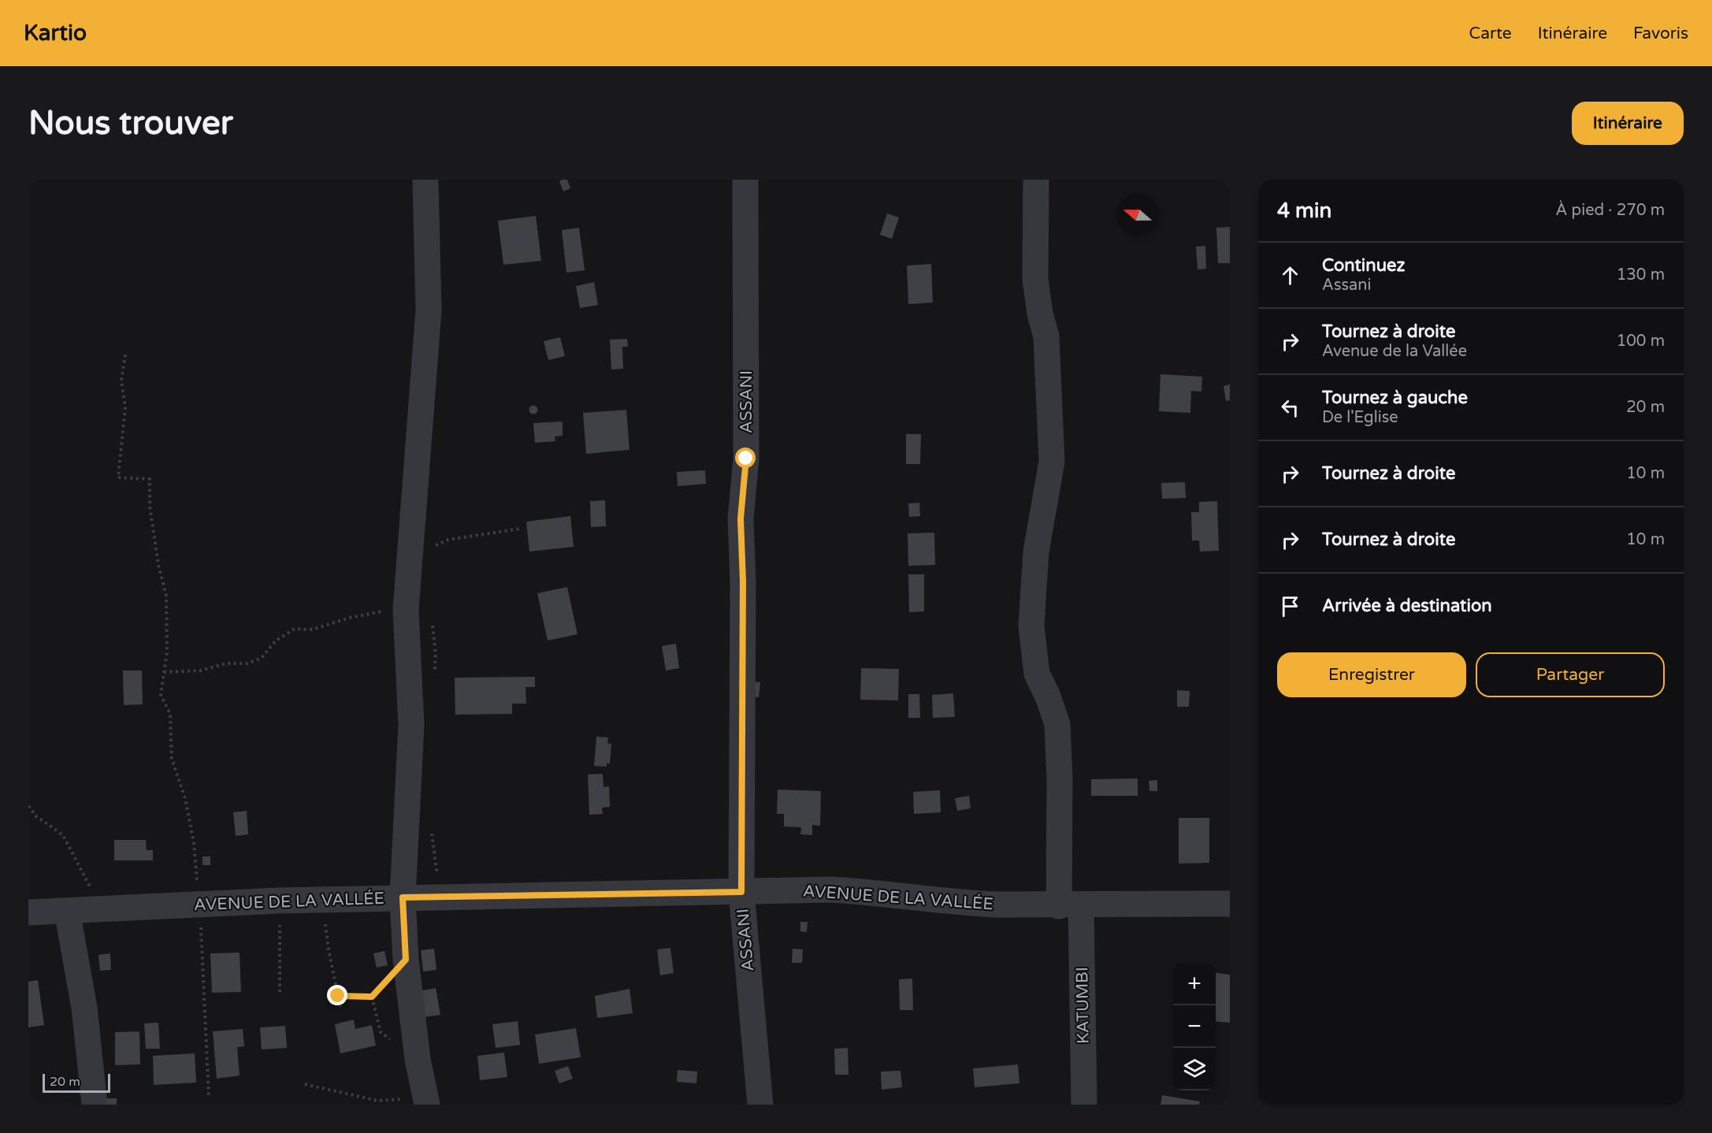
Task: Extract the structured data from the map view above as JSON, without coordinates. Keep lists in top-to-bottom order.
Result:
{
  "streets": {
    "street": ["ASSANI", "AVENUE DE LA VALLÉE", "KATUMBI"]
  },
  "crossings": [
    ["ASSANI", "AVENUE DE LA VALLÉE"],
    ["AVENUE DE LA VALLÉE", "KATUMBI"]
  ],
  "scale_bar": "20 m",
  "north": "left",
  "page": {
    "header": "Kartio",
    "nav": ["Carte", "Itinéraire", "Favoris"],
    "buttons": [
      "Itinéraire",
      ["Enregistrer", "Partager"]
    ],
    "title": "Nous trouver",
    "heading": ["4 min", "À pied · 270 m"],
    "list": [
      ["Continuez", "Assani", "130 m"],
      ["Tournez à droite", "Avenue de la Vallée", "100 m"],
      ["Tournez à gauche", "De l'Eglise", "20 m"],
      ["Tournez à droite", "10 m"],
      ["Tournez à droite", "10 m"],
      "Arrivée à destination"
    ],
    "map_buttons": ["+", "−"],
    "scale": "20 m"
  }
}
